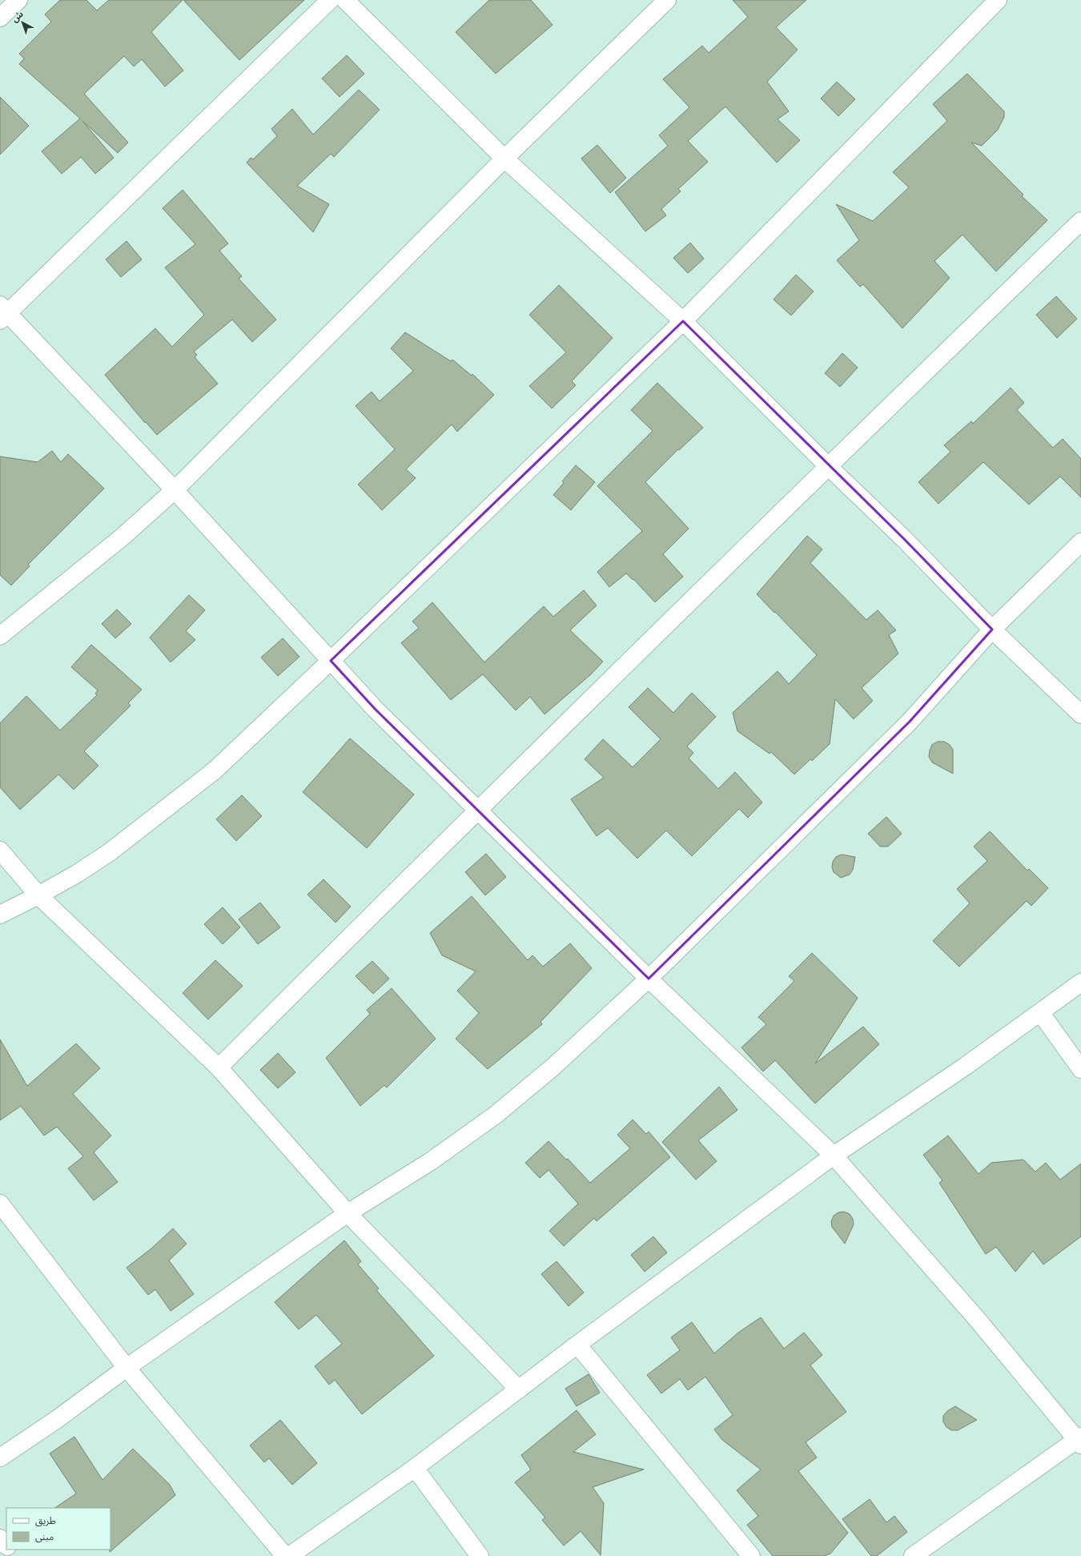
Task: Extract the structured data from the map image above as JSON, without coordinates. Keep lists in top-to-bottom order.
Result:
{
  "legend": ["طريق", "مبنى"],
  "north": "top left"
}
